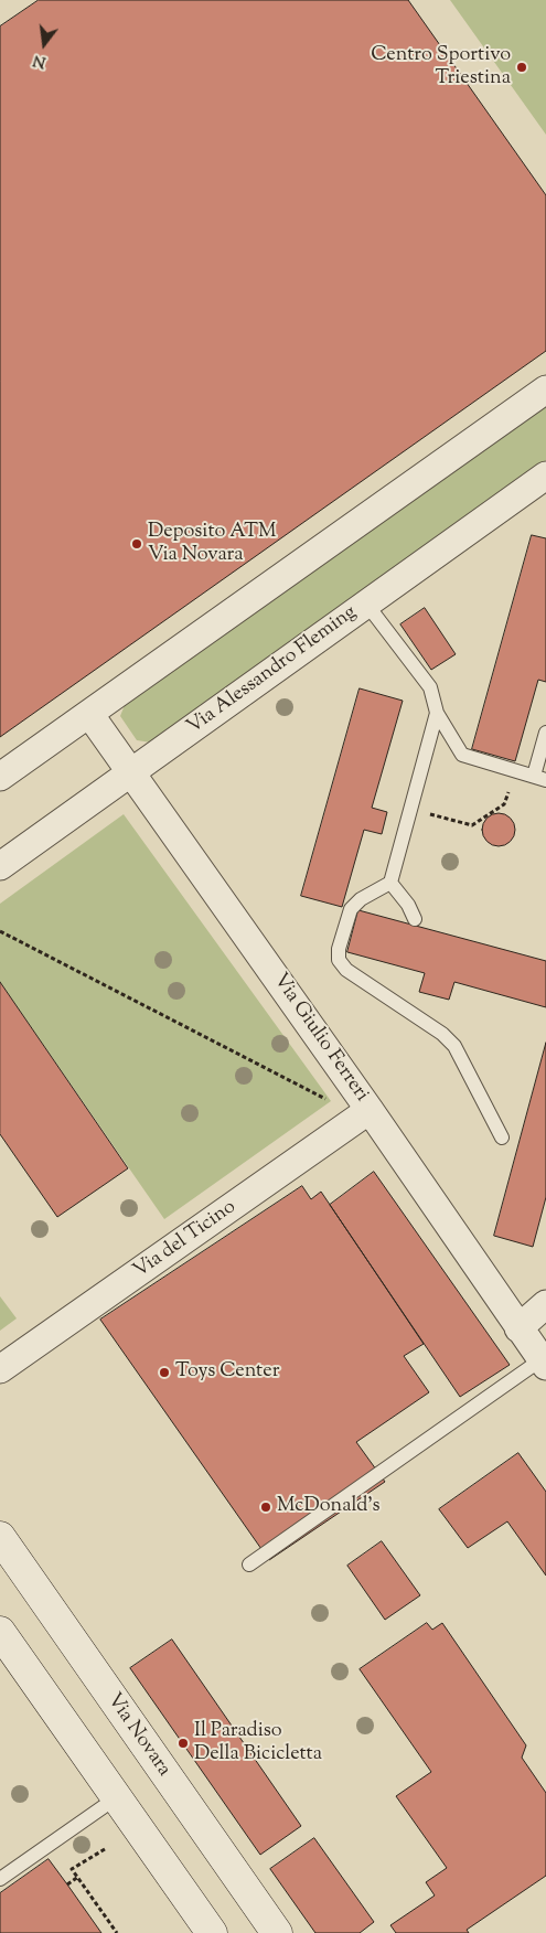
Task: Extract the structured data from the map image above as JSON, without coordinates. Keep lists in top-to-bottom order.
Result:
{
  "streets": {
    "street": [
      "Via Alessandro Fleming",
      "Via Giulio Ferreri",
      "Via del Ticino",
      "Via Novara"
    ]
  },
  "crossings": [
    ["Via Alessandro Fleming", "Via Giulio Ferreri"],
    ["Via Giulio Ferreri", "Via del Ticino"]
  ],
  "places": [
    "Centro Sportivo Triestina",
    "Deposito ATM Via Novara",
    "Toys Center",
    "McDonald's",
    "Il Paradiso Della Bicicletta"
  ],
  "north": "bottom"
}
